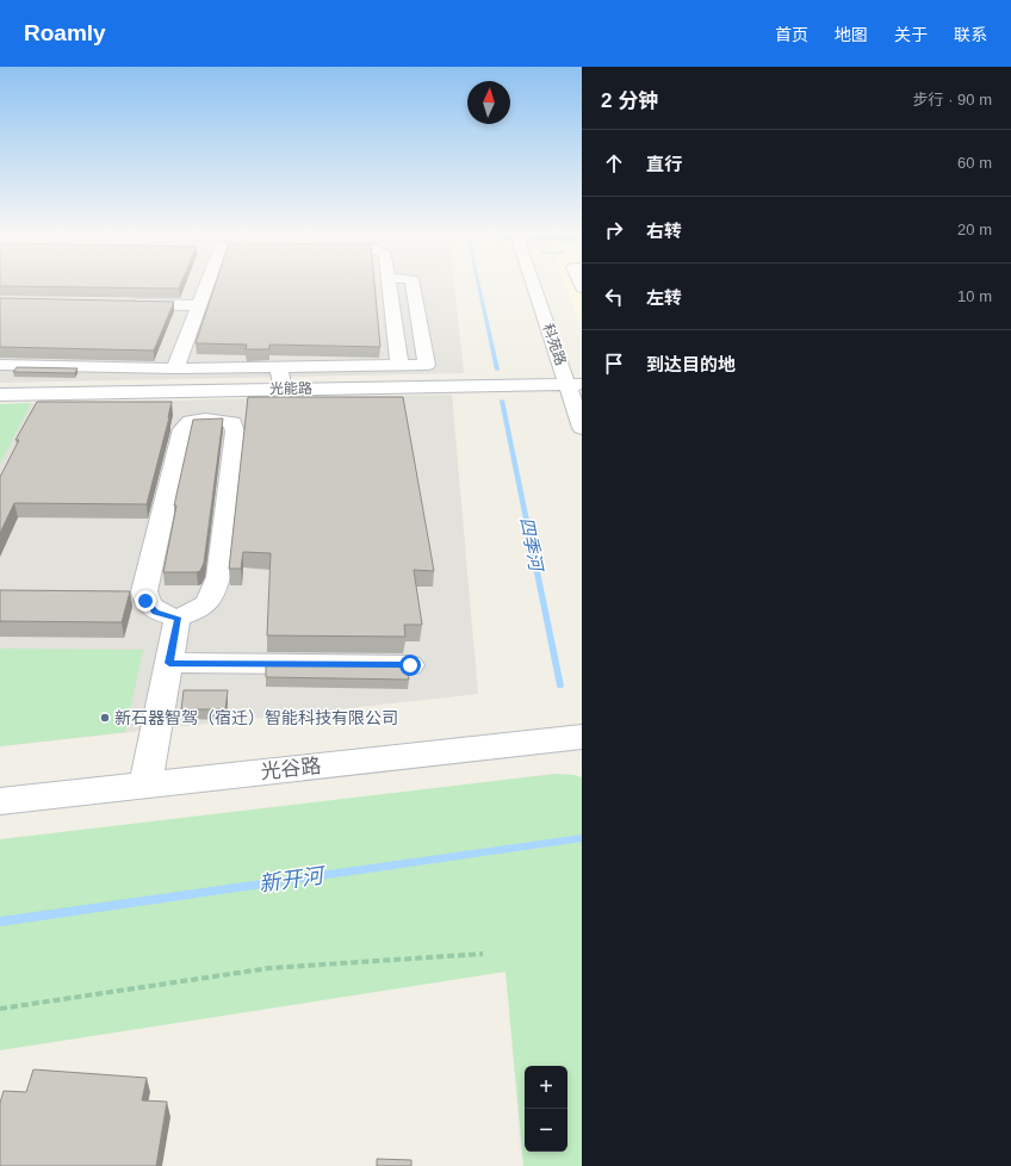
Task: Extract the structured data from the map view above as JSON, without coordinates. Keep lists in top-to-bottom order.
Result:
{
  "streets": {
    "street": ["科苑路", "光能路", "光谷路"]
  },
  "crossings": [
    ["科苑路", "光能路"]
  ],
  "water": ["四季河", "新开河"],
  "places": ["新石器智驾（宿迁）智能科技有限公司"],
  "north": "top",
  "page": {
    "header": "Roamly",
    "nav": [
      "首页",
      "地图",
      "关于",
      "联系"
    ],
    "heading": ["2 分钟", "步行 · 90 m"],
    "list": [
      ["直行", "60 m"],
      ["右转", "20 m"],
      ["左转", "10 m"],
      "到达目的地"
    ],
    "map_buttons": ["+", "−"]
  }
}
